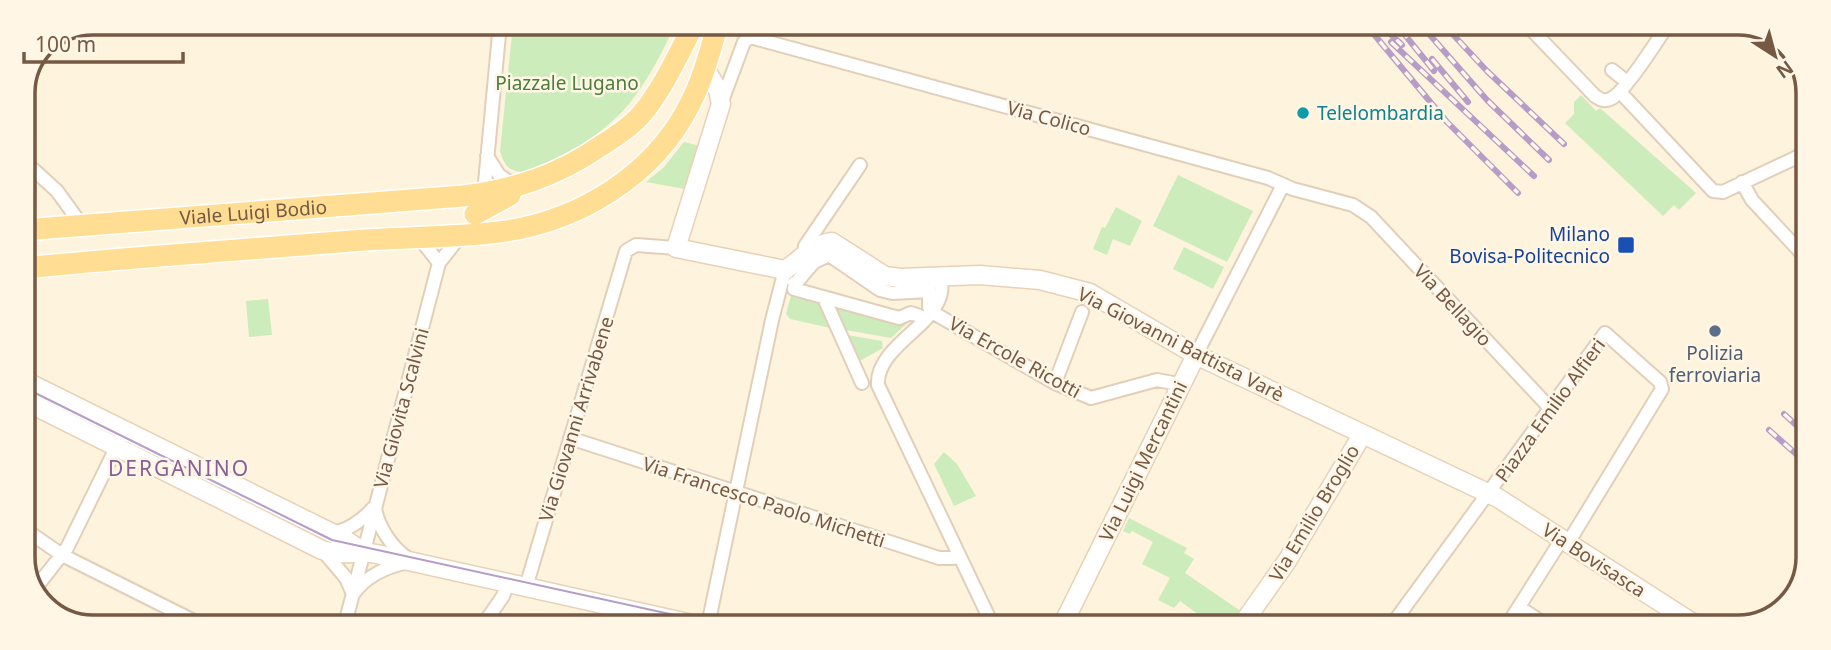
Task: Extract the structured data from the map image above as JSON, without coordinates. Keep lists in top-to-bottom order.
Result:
{
  "streets": {
    "main road": ["Viale Luigi Bodio"],
    "street": [
      "Via Colico",
      "Via Bellagio",
      "Via Giovanni Battista Varè",
      "Via Ercole Ricotti",
      "Via Giovita Scalvini",
      "Piazza Emilio Alfieri",
      "Via Giovanni Arrivabene",
      "Via Luigi Mercantini",
      "Via Francesco Paolo Michetti",
      "Via Emilio Broglio",
      "Via Bovisasca"
    ]
  },
  "crossings": [
    ["Via Colico", "Via Bellagio"],
    ["Via Colico", "Via Luigi Mercantini"],
    ["Viale Luigi Bodio", "Via Giovita Scalvini"],
    ["Via Bellagio", "Piazza Emilio Alfieri"],
    ["Via Giovanni Battista Varè", "Piazza Emilio Alfieri"],
    ["Via Giovanni Battista Varè", "Via Luigi Mercantini"],
    ["Via Giovanni Battista Varè", "Via Emilio Broglio"],
    ["Via Giovanni Battista Varè", "Via Bovisasca"],
    ["Via Ercole Ricotti", "Via Luigi Mercantini"],
    ["Piazza Emilio Alfieri", "Via Bovisasca"],
    ["Via Giovanni Arrivabene", "Via Francesco Paolo Michetti"]
  ],
  "districts": ["DERGANINO"],
  "parks": ["Piazzale Lugano"],
  "places": {
    "other": ["Telelombardia", "Polizia ferroviaria"],
    "transit": ["Milano Bovisa-Politecnico"]
  },
  "scale_bar": "100 m",
  "north": "bottom right"
}
